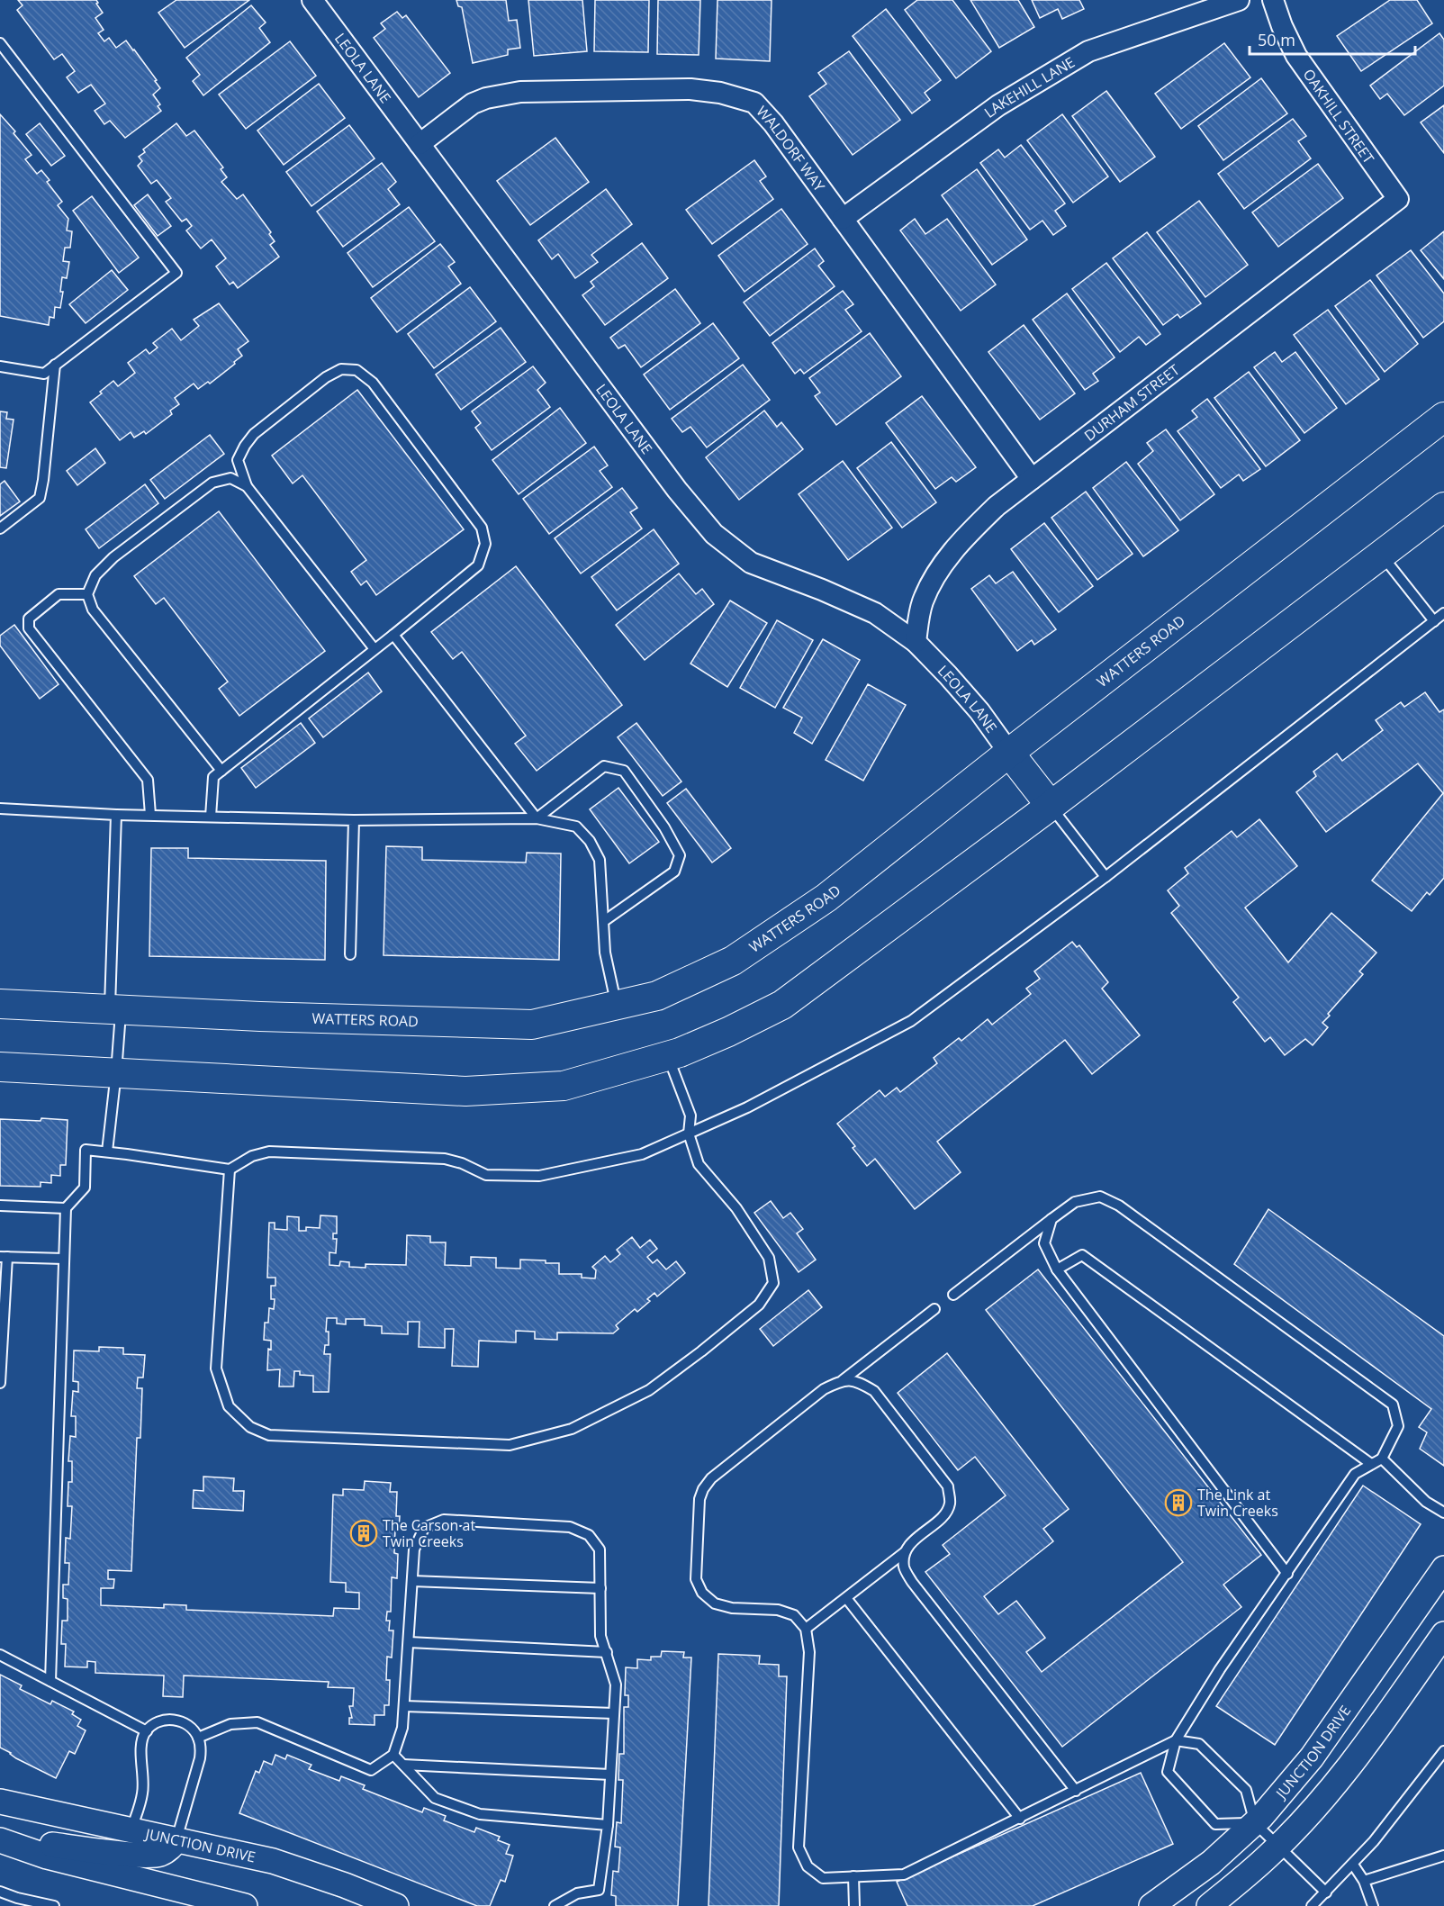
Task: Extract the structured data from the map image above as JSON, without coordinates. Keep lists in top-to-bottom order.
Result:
{
  "streets": {
    "main road": ["WATTERS ROAD"],
    "street": [
      "LEOLA LANE",
      "LAKEHILL LANE",
      "OAKHILL STREET",
      "WALDORF WAY",
      "DURHAM STREET",
      "JUNCTION DRIVE"
    ]
  },
  "crossings": [
    ["LEOLA LANE", "WALDORF WAY"],
    ["LEOLA LANE", "DURHAM STREET"],
    ["LEOLA LANE", "WATTERS ROAD"],
    ["LAKEHILL LANE", "WALDORF WAY"],
    ["OAKHILL STREET", "DURHAM STREET"],
    ["WALDORF WAY", "DURHAM STREET"]
  ],
  "places": {
    "building": ["The Link at Twin Creeks", "The Carson at Twin Creeks"]
  },
  "scale_bar": "50 m"
}
